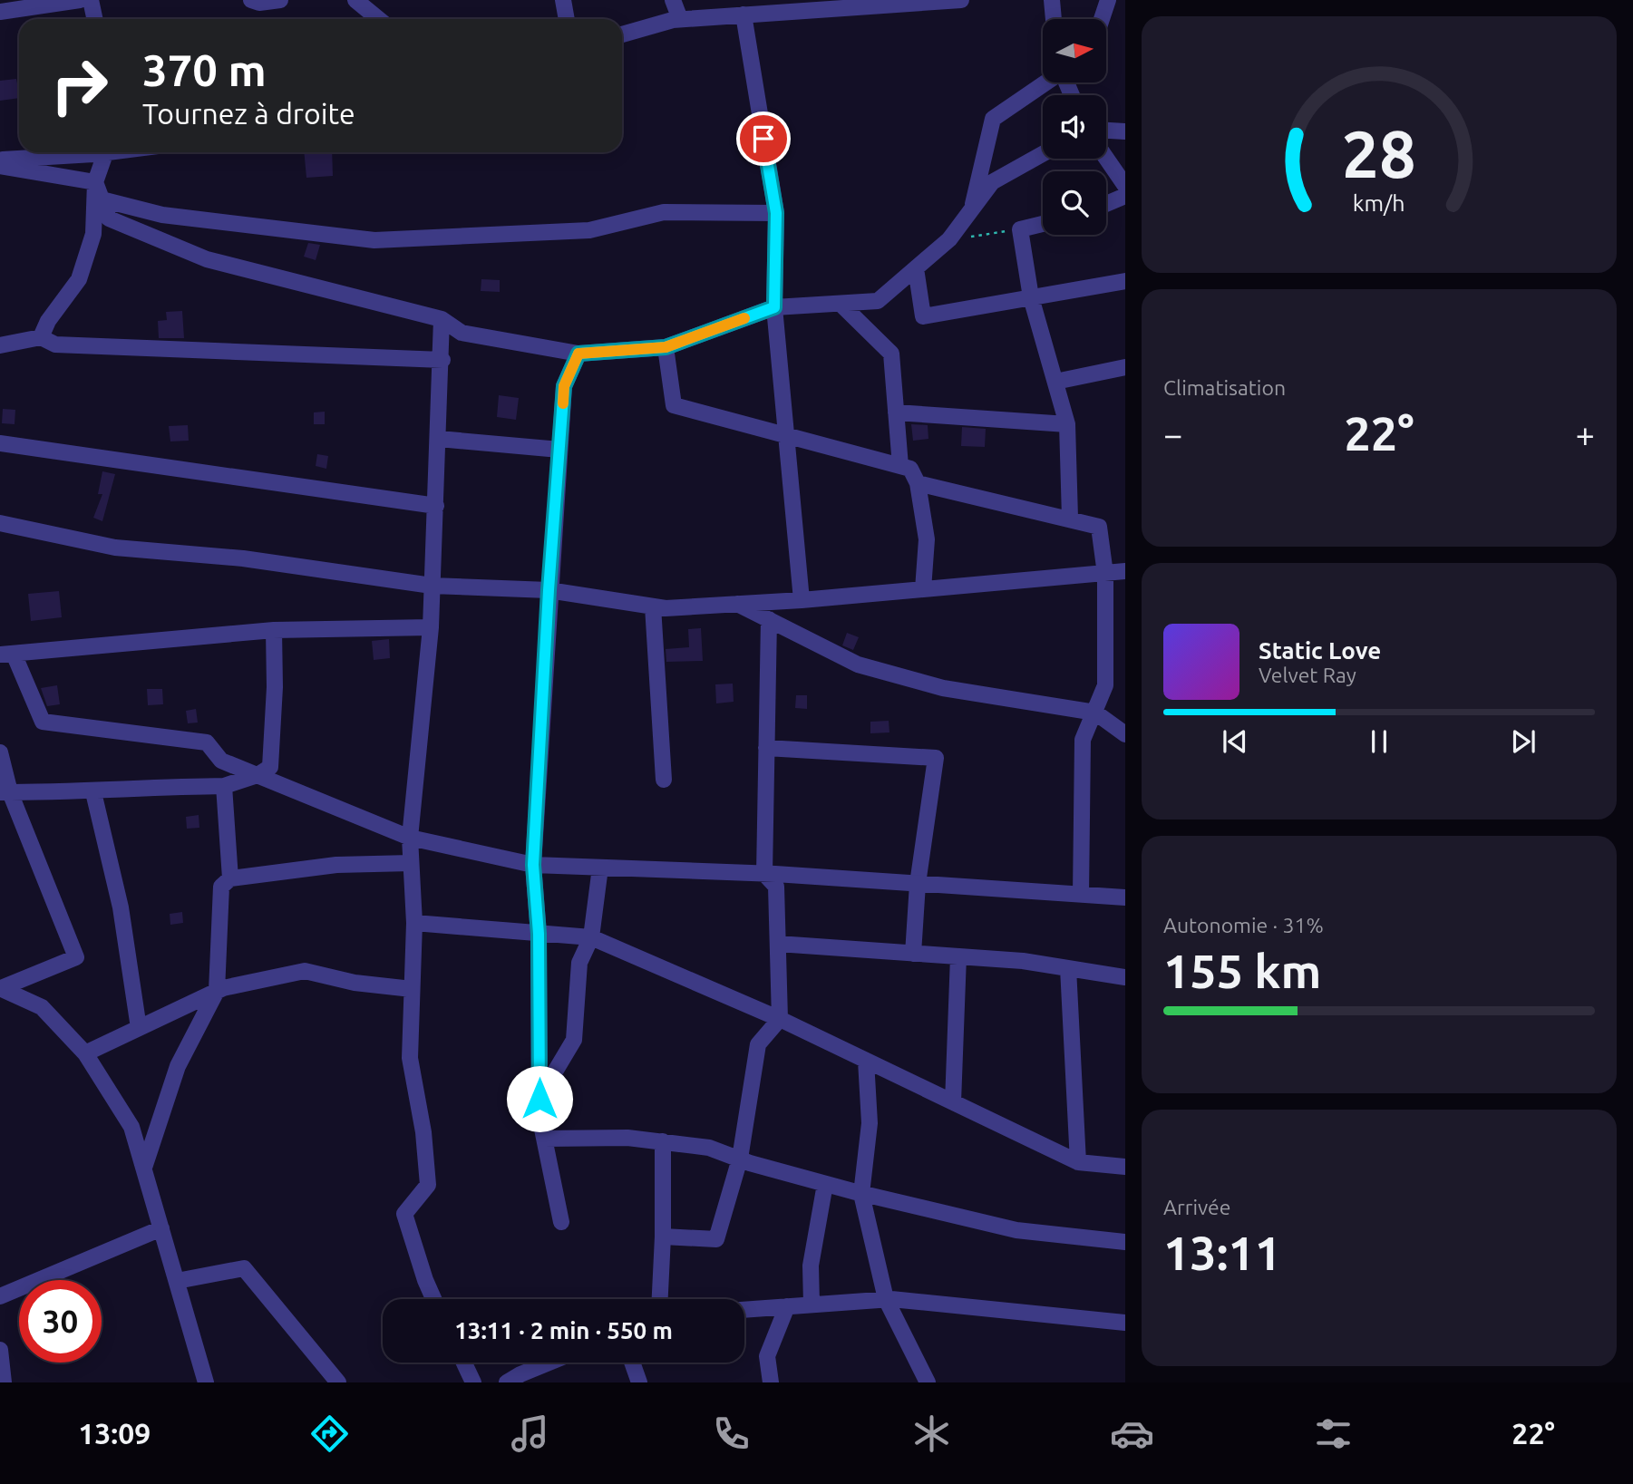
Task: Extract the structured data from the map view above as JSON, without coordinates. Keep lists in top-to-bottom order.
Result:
{
  "north": "right",
  "page": {
    "turn": ["370 m", "Tournez à droite"],
    "tile": [
      "Climatisation",
      ["Autonomie · 31%", "155 km"],
      ["Arrivée", "13:11"]
    ],
    "heat": ["−", "22°", "+"],
    "song": ["Static Love", "Velvet Ray"],
    "limit": "30",
    "trip": "13:11 · 2 min · 550 m",
    "tabs": ["13:09", "22°"],
    "gauge": ["28", "km/h"]
  }
}
